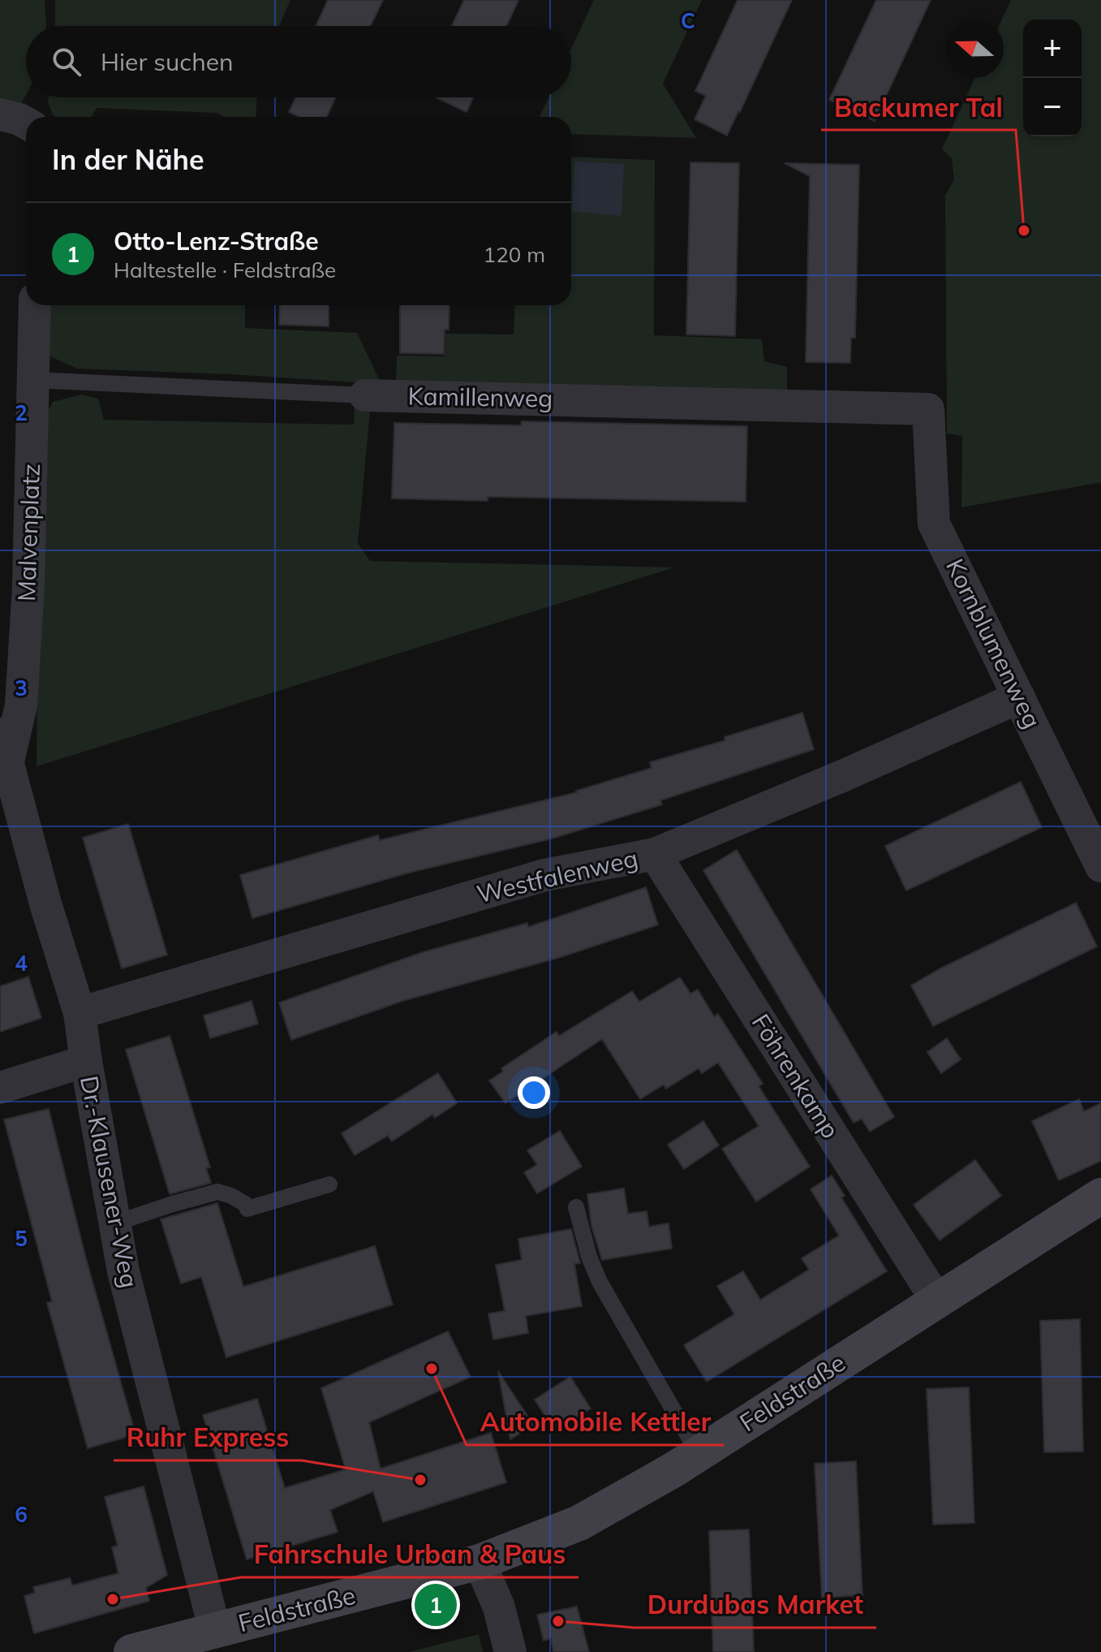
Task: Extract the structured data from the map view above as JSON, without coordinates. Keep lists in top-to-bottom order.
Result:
{
  "streets": {
    "main road": ["Feldstraße"],
    "street": [
      "Kamillenweg",
      "Malvenplatz",
      "Kornblumenweg",
      "Westfalenweg",
      "Föhrenkamp",
      "Dr.-Klausener-Weg"
    ]
  },
  "crossings": [
    ["Kamillenweg", "Malvenplatz"],
    ["Kamillenweg", "Kornblumenweg"],
    ["Malvenplatz", "Dr.-Klausener-Weg"],
    ["Kornblumenweg", "Westfalenweg"],
    ["Westfalenweg", "Föhrenkamp"],
    ["Westfalenweg", "Dr.-Klausener-Weg"],
    ["Föhrenkamp", "Feldstraße"],
    ["Dr.-Klausener-Weg", "Feldstraße"]
  ],
  "places": [
    "Backumer Tal",
    "Automobile Kettler",
    "Ruhr Express",
    "Fahrschule Urban & Paus",
    "Durdubas Market"
  ],
  "north": "left",
  "page": {
    "map_buttons": ["+", "−"],
    "search": "Hier suchen",
    "heading": "In der Nähe",
    "list": [
      {
        "mark": "1",
        "name": "Otto-Lenz-Straße",
        "note": "Haltestelle · Feldstraße",
        "value": "120 m"
      }
    ],
    "pins": "1"
  },
  "grid": {
    "columns": ["C"],
    "rows": [
      "2",
      "3",
      "4",
      "5",
      "6"
    ]
  }
}
